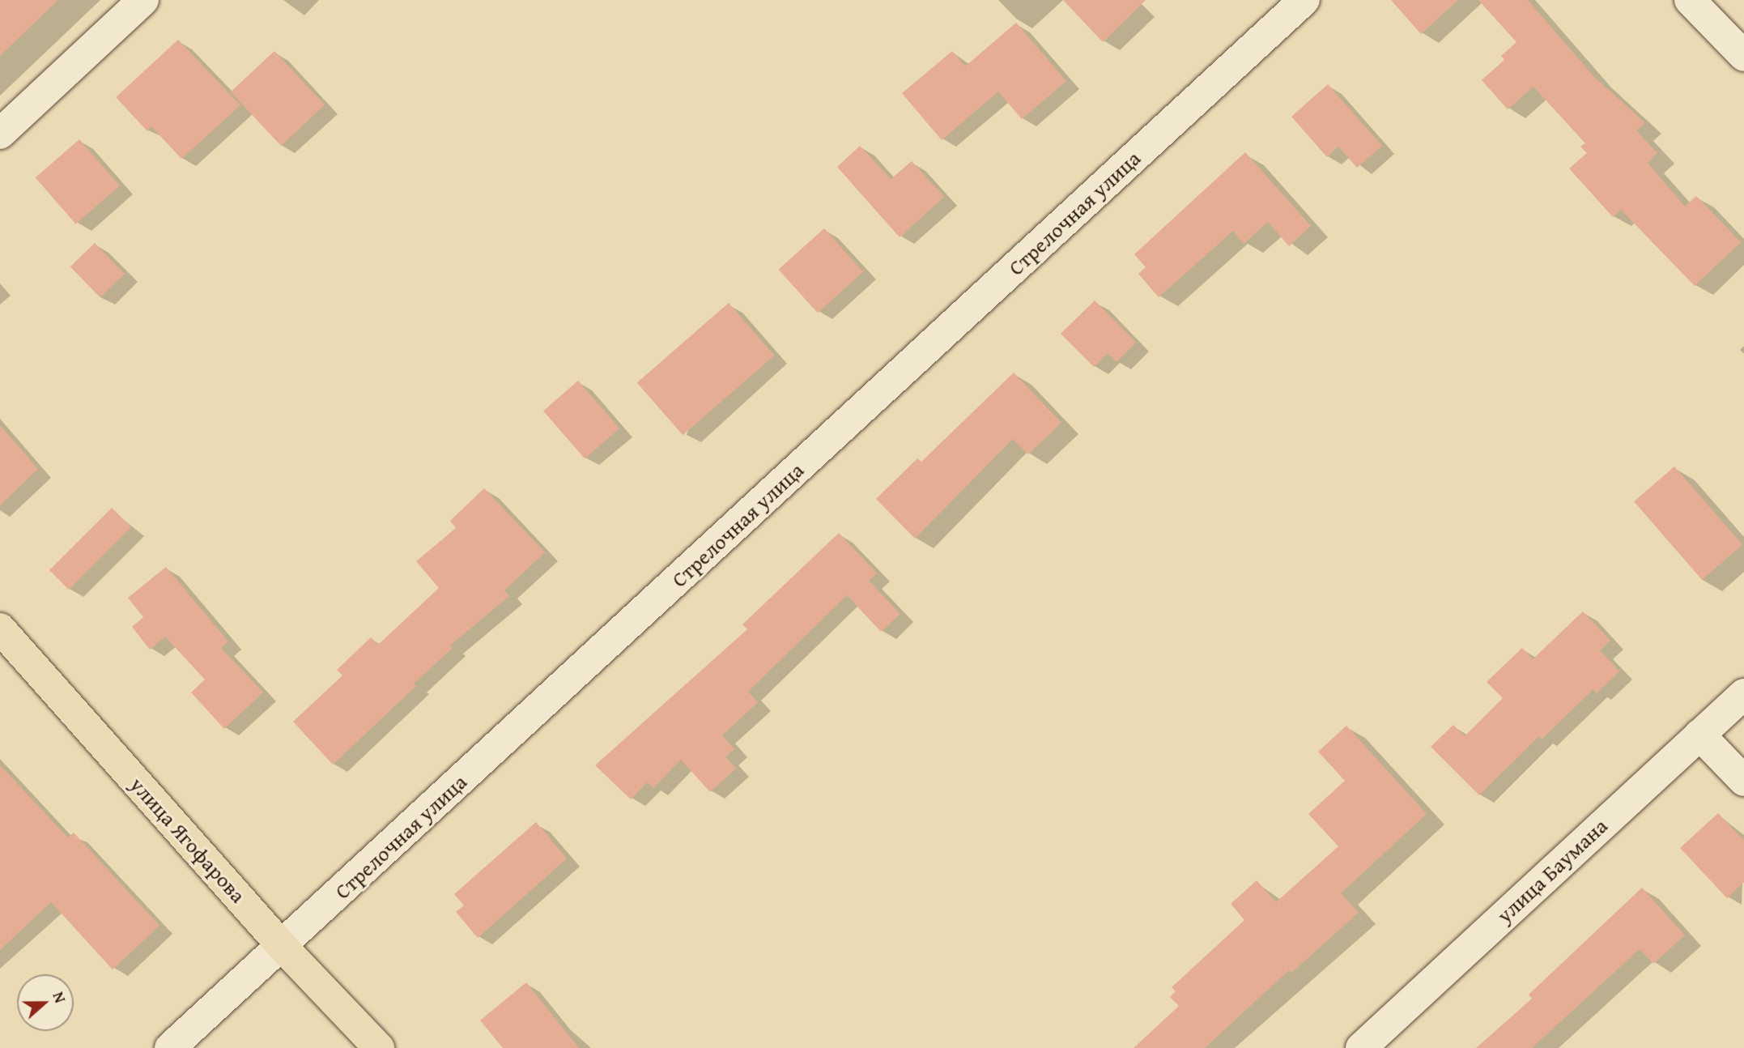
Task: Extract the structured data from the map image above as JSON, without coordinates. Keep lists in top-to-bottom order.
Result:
{
  "streets": {
    "main road": ["улица Ягофарова"],
    "street": ["Стрелочная улица", "улица Баумана"]
  },
  "crossings": [
    ["Стрелочная улица", "улица Ягофарова"]
  ],
  "north": "right"
}
